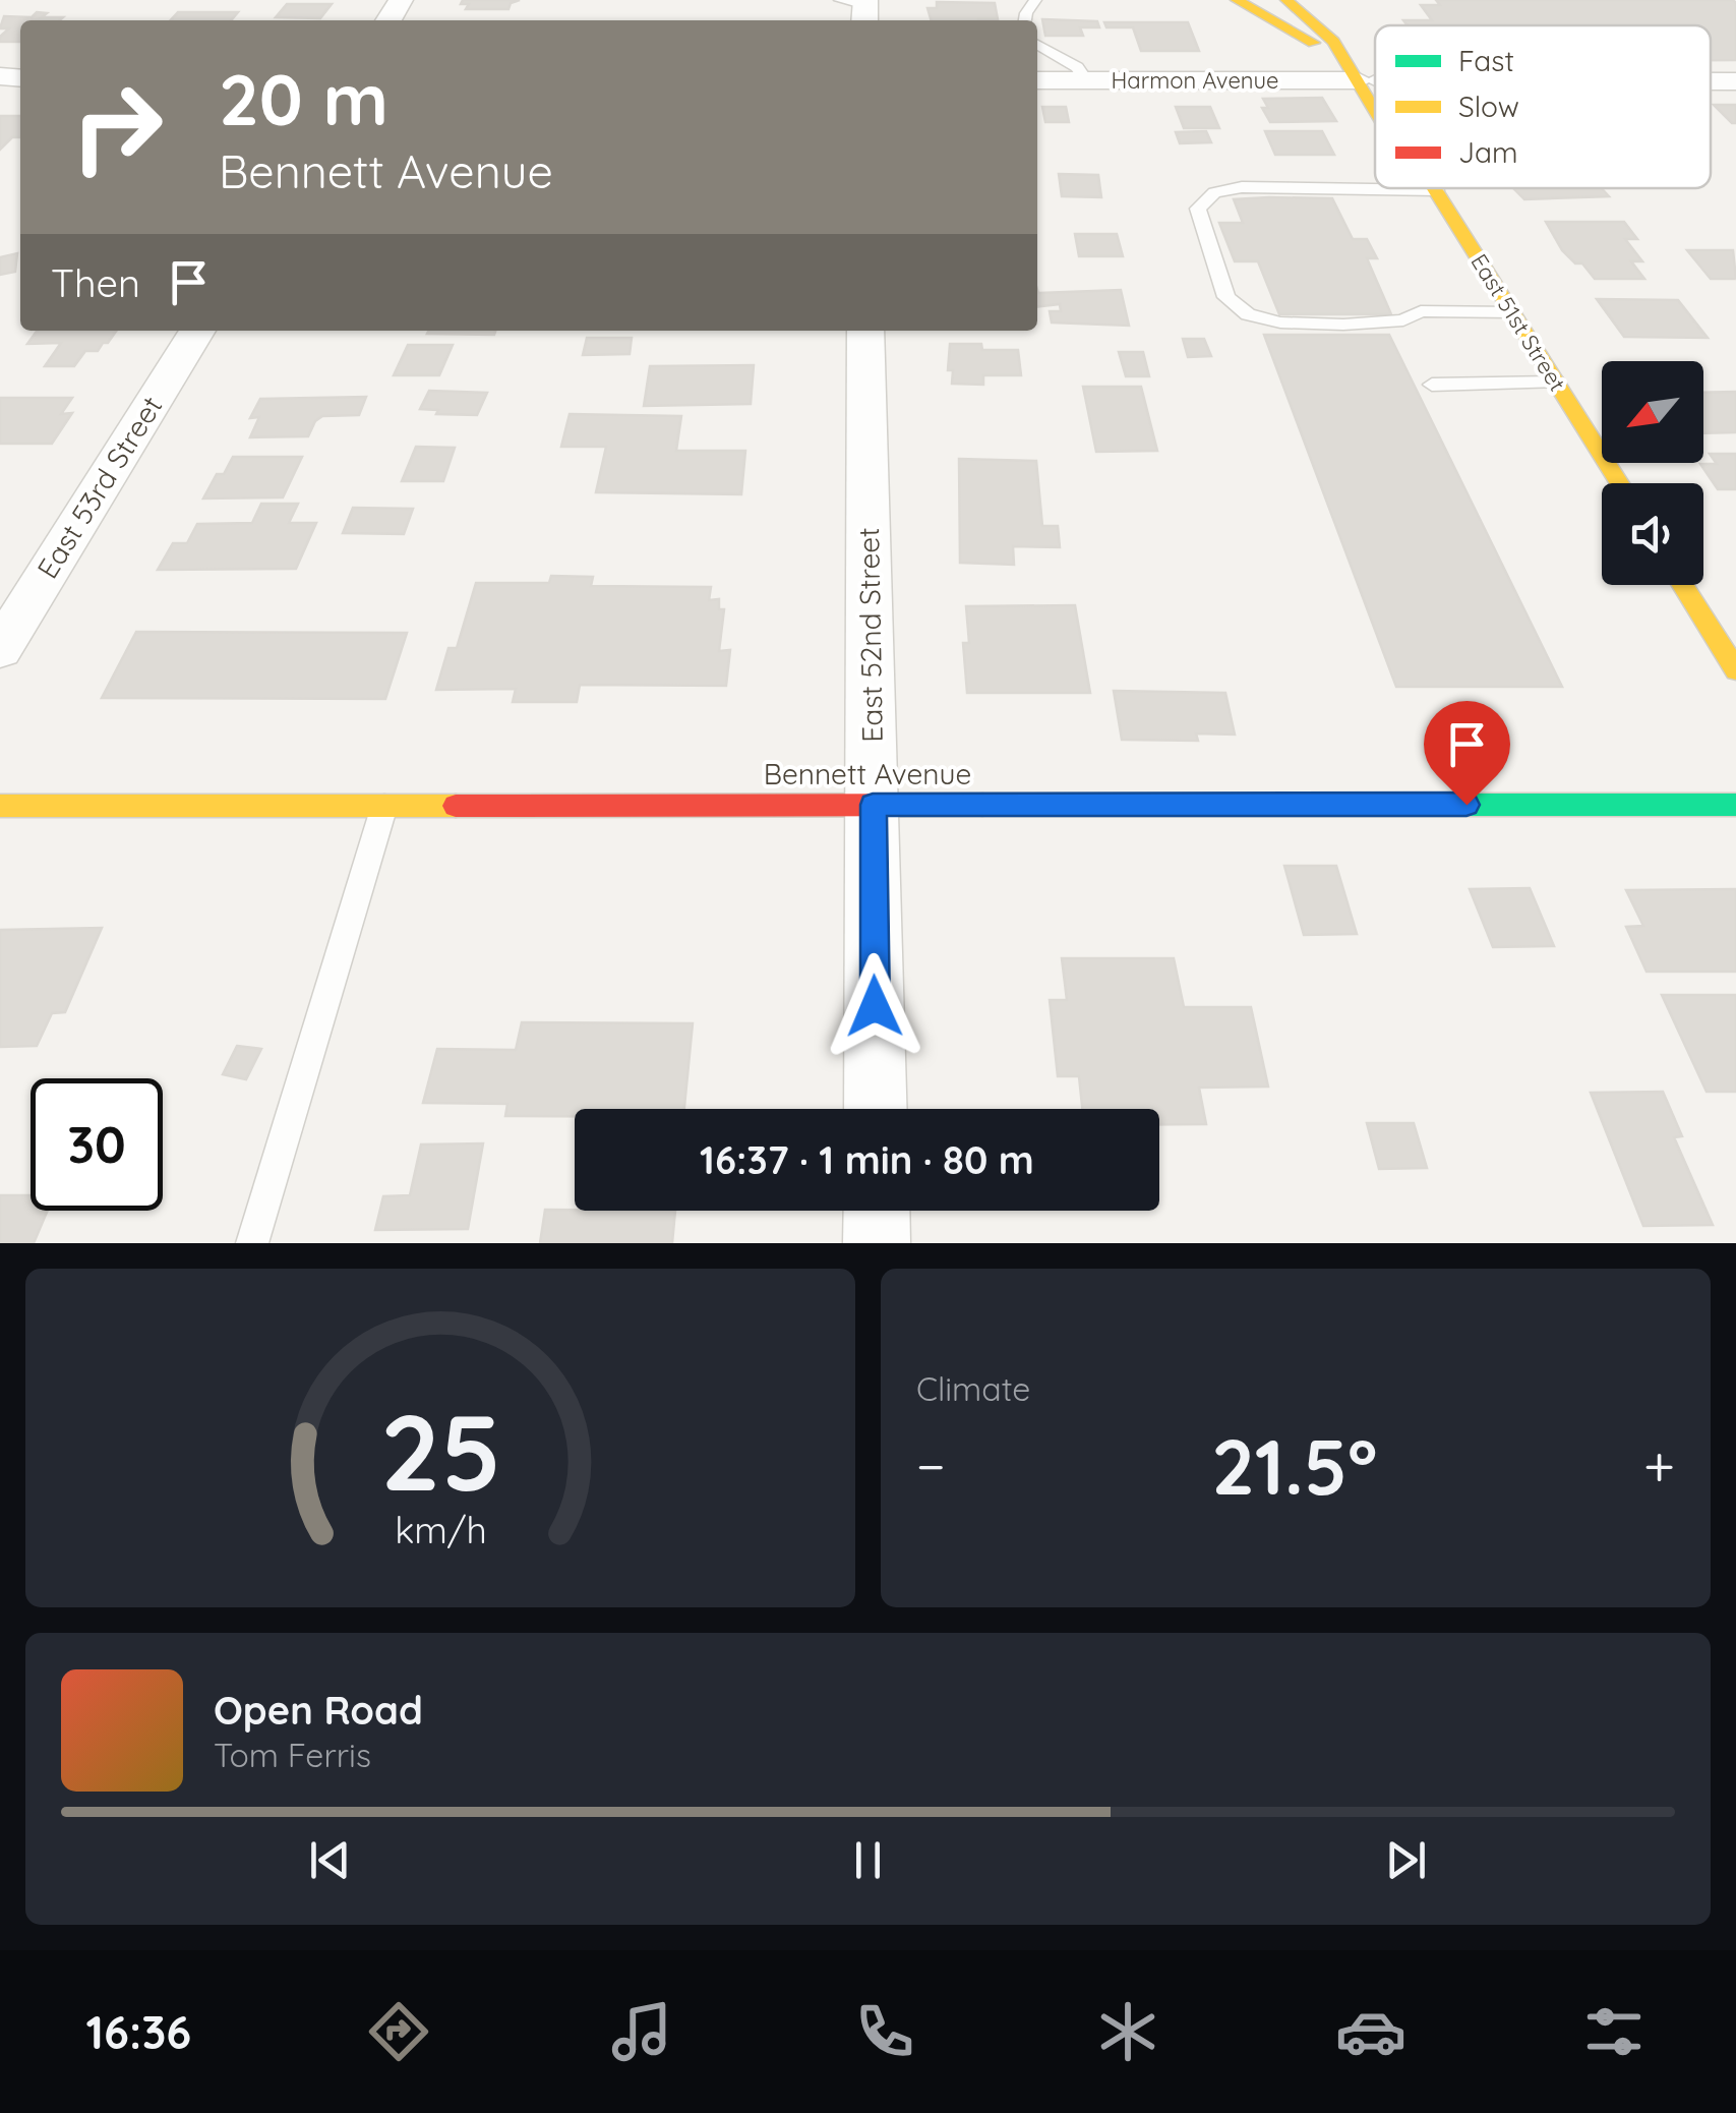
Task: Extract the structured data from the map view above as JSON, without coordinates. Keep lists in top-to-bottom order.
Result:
{
  "streets": {
    "main road": ["East 51st Street", "Bennett Avenue"],
    "street": ["Harmon Avenue", "East 53rd Street", "East 52nd Street"]
  },
  "crossings": [
    ["Harmon Avenue", "East 51st Street"],
    ["East 52nd Street", "Bennett Avenue"]
  ],
  "legend": ["Fast", "Slow", "Jam"],
  "north": "bottom left",
  "page": {
    "turn": ["20 m", "Bennett Avenue"],
    "then": "Then",
    "limit": "30",
    "trip": "16:37 · 1 min · 80 m",
    "tile": "Climate",
    "heat": ["−", "21.5°", "+"],
    "song": ["Open Road", "Tom Ferris"],
    "tabs": "16:36",
    "gauge": ["25", "km/h"]
  }
}
